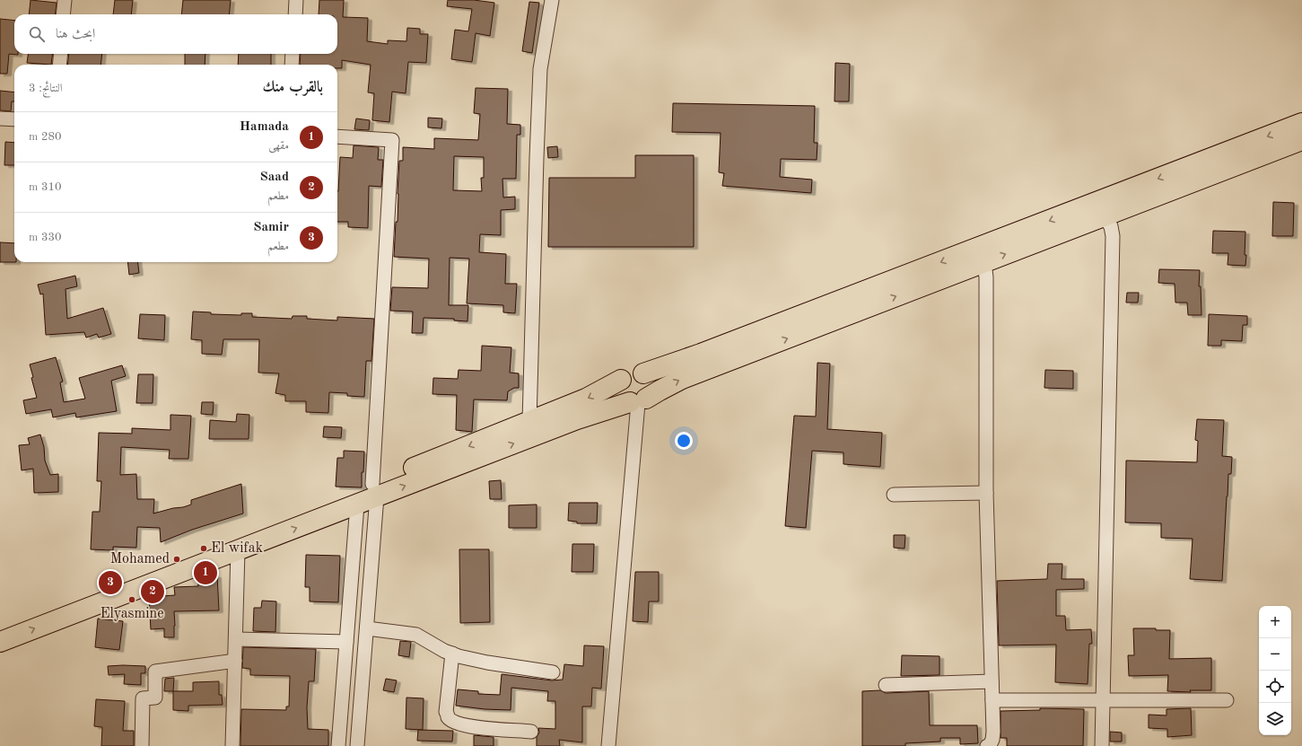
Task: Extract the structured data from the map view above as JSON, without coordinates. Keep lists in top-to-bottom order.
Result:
{
  "places": ["El wifak", "Mohamed", "Elyasmine"],
  "page": {
    "search": "ابحث هنا",
    "heading": ["بالقرب منك", "النتائج: 3"],
    "list": [
      {
        "mark": "1",
        "name": "Hamada",
        "note": "مقهى",
        "value": "280 m"
      },
      {
        "mark": "2",
        "name": "Saad",
        "note": "مطعم",
        "value": "310 m"
      },
      {
        "mark": "3",
        "name": "Samir",
        "note": "مطعم",
        "value": "330 m"
      }
    ],
    "pins": ["1", "3", "2"],
    "map_buttons": ["+", "−"]
  }
}
